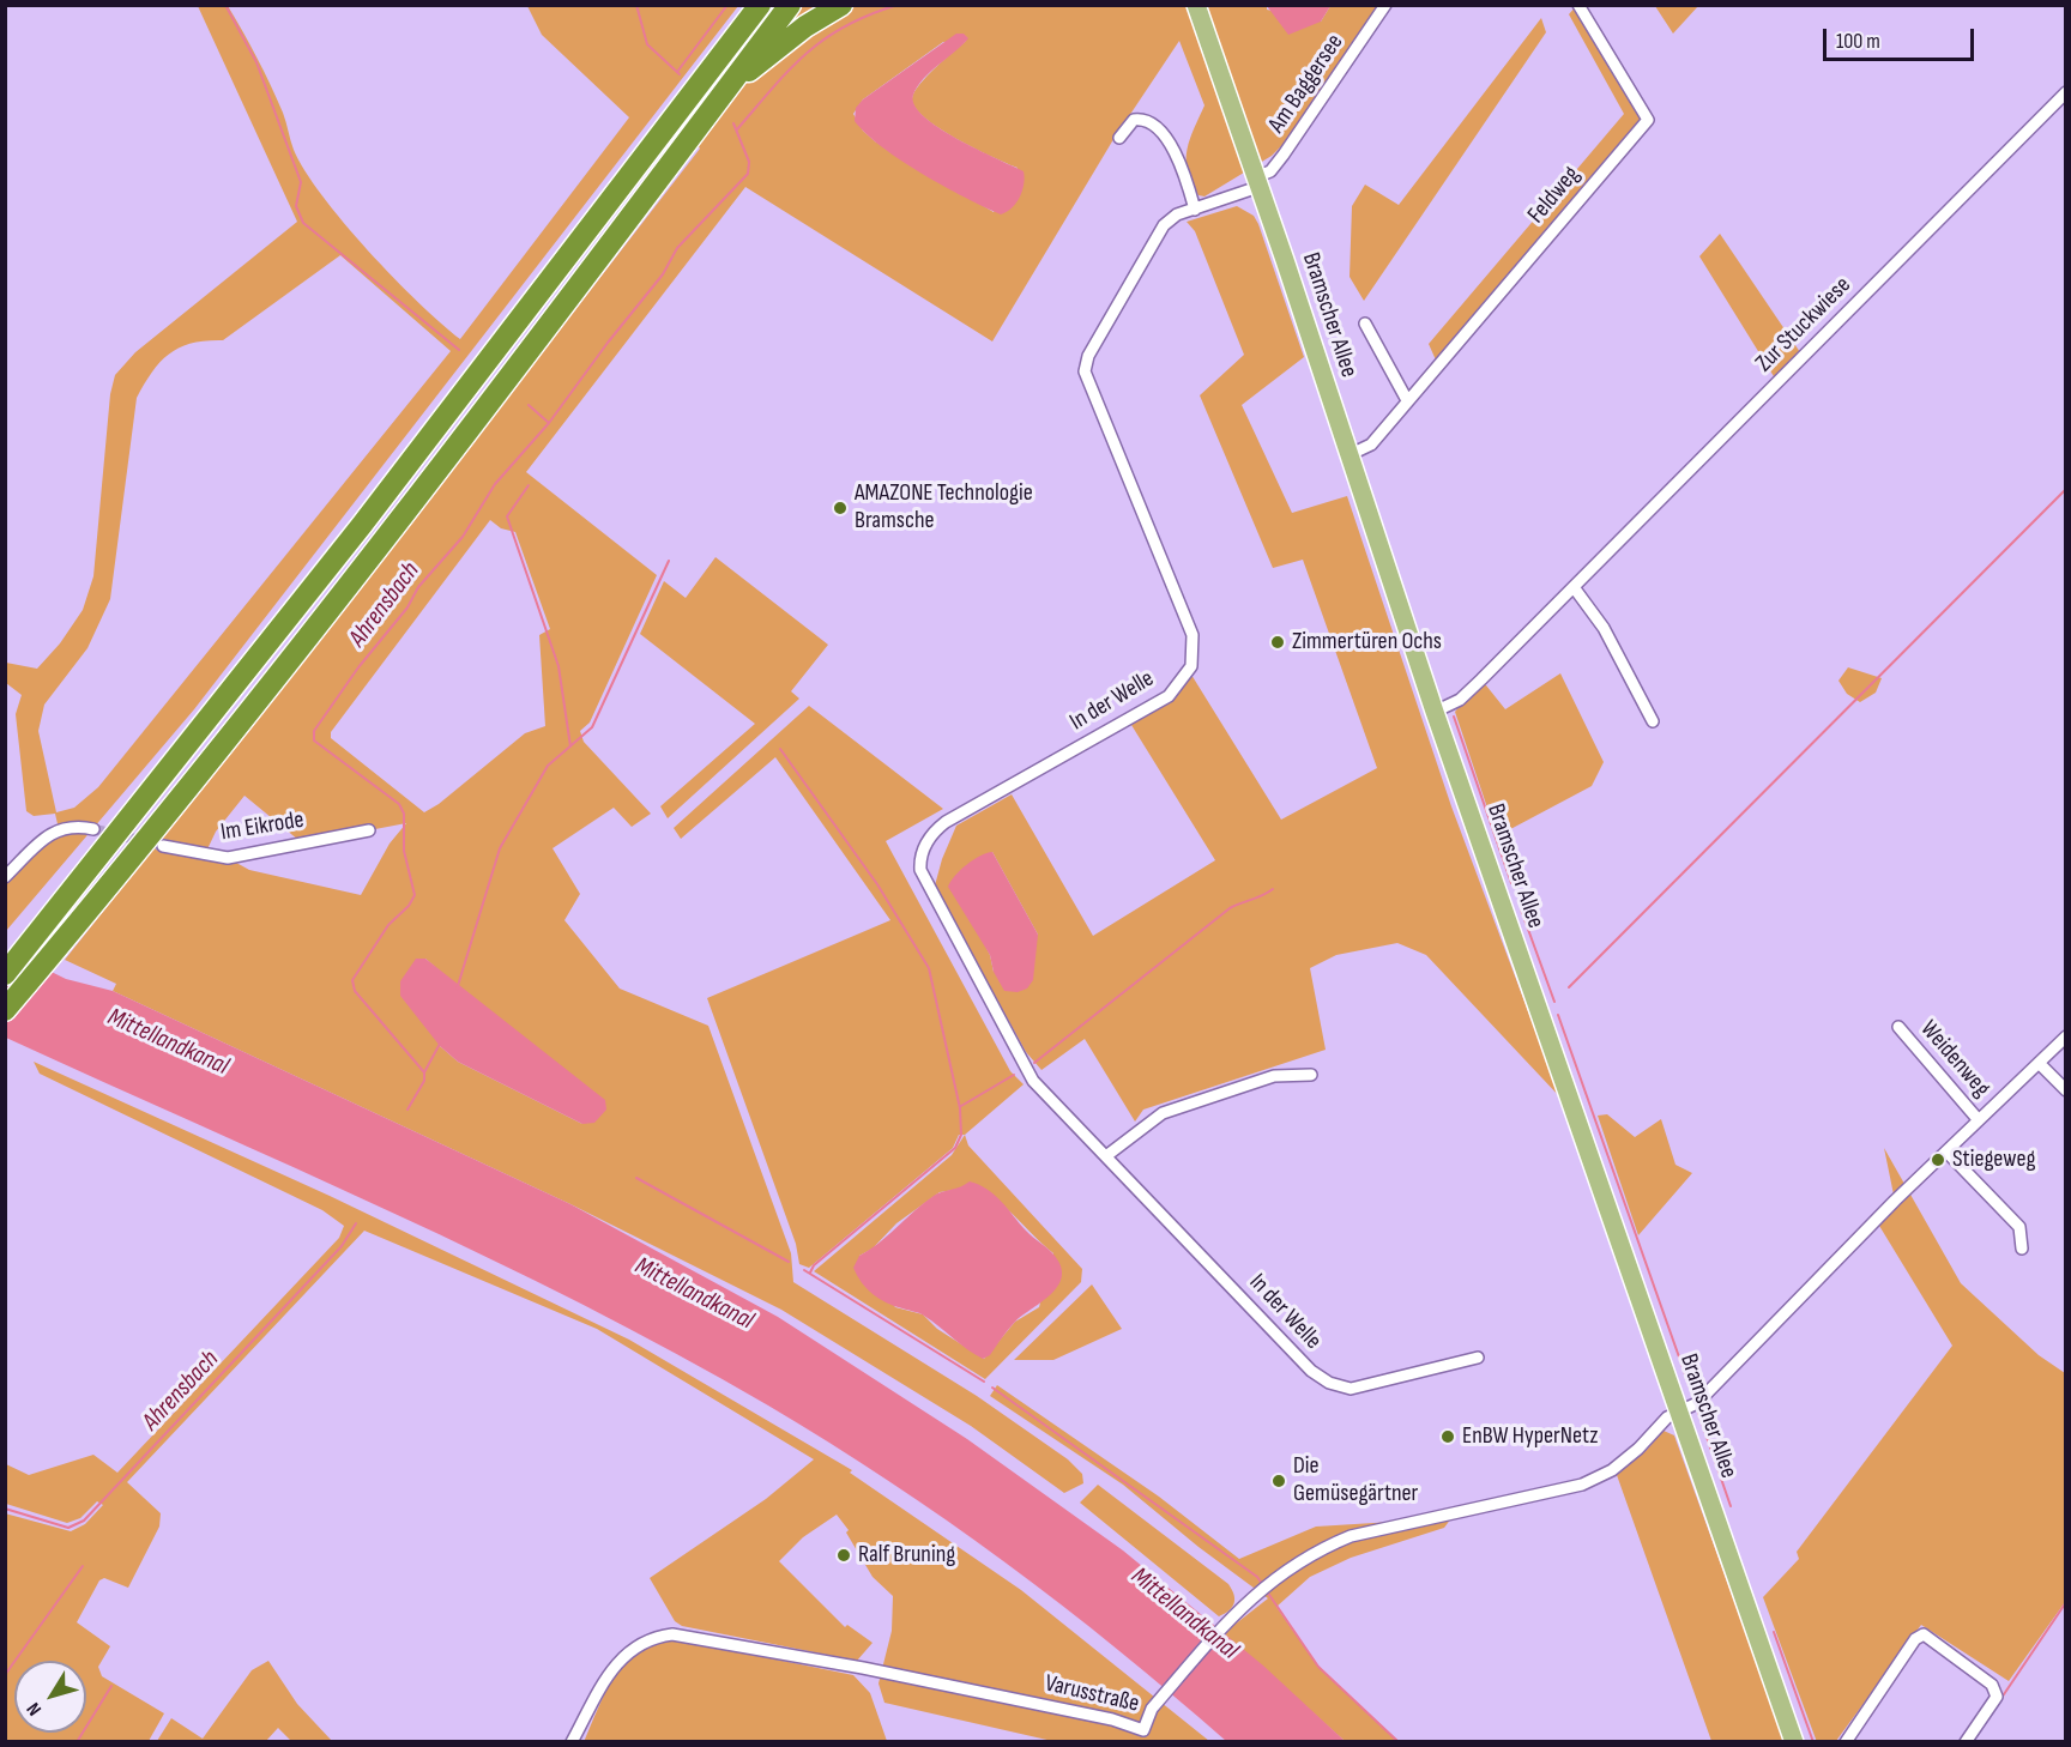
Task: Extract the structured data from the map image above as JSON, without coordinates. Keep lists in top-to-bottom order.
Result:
{
  "streets": {
    "main road": ["Bramscher Allee"],
    "street": [
      "Am Baggersee",
      "Feldweg",
      "Zur Stuckwiese",
      "In der Welle",
      "Im Eikrode",
      "Weidenweg",
      "Varusstraße"
    ]
  },
  "crossings": [
    ["Am Baggersee", "Bramscher Allee"],
    ["Am Baggersee", "In der Welle"],
    ["Feldweg", "Bramscher Allee"],
    ["Bramscher Allee", "Zur Stuckwiese"],
    ["Bramscher Allee", "In der Welle"],
    ["Bramscher Allee", "Varusstraße"]
  ],
  "water": ["Ahrensbach", "Mittellandkanal"],
  "places": [
    "AMAZONE Technologie Bramsche",
    "Zimmertüren Ochs",
    "Stiegeweg",
    "EnBW HyperNetz",
    "Die Gemüsegärtner",
    "Ralf Bruning"
  ],
  "scale_bar": "100 m",
  "north": "bottom left"
}
